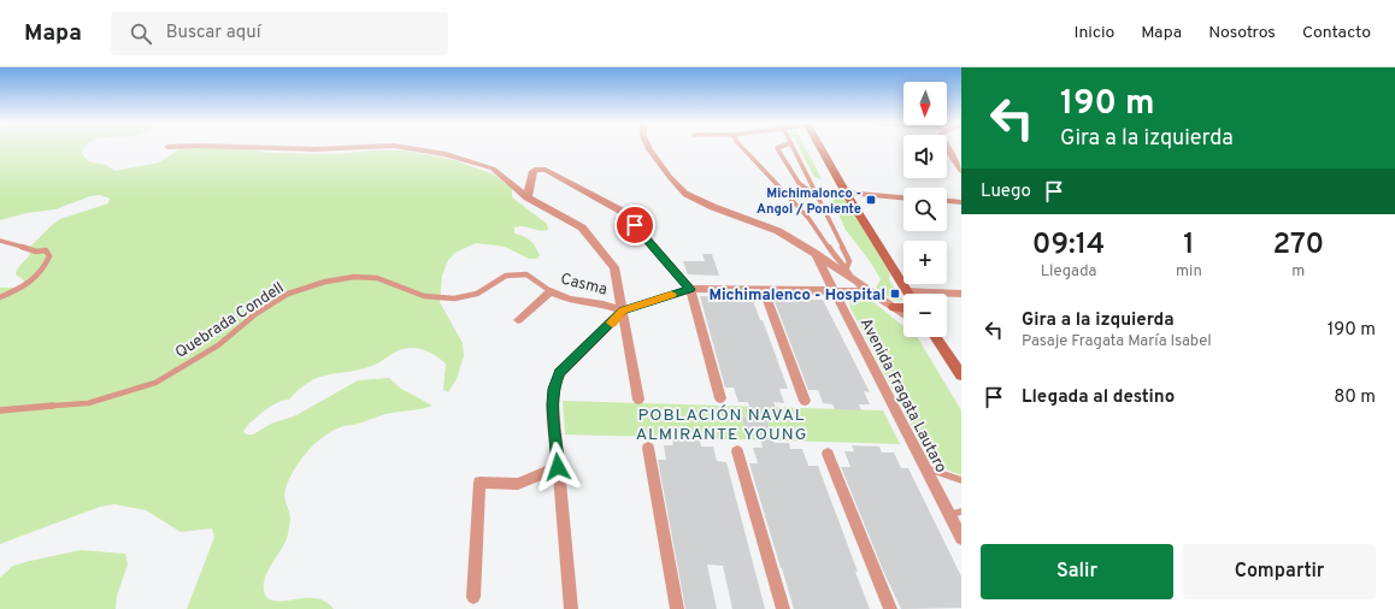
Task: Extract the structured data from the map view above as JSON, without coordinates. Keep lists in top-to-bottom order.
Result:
{
  "streets": {
    "street": ["Casma", "Avenida Fragata Lautaro"],
    "lane": ["Quebrada Condell"]
  },
  "crossings": [
    ["Casma", "Quebrada Condell"],
    ["Casma", "Avenida Fragata Lautaro"]
  ],
  "districts": ["POBLACIÓN NAVAL ALMIRANTE YOUNG"],
  "places": {
    "transit": ["Michimalonco - Angol / Poniente", "Michimalenco - Hospital"]
  },
  "north": "bottom",
  "page": {
    "header": "Mapa",
    "search": "Buscar aquí",
    "nav": [
      "Inicio",
      "Mapa",
      "Nosotros",
      "Contacto"
    ],
    "turn": ["190 m", "Gira a la izquierda"],
    "map_buttons": ["+", "−"],
    "then": "Luego",
    "eta": [
      "09:14",
      "Llegada",
      "1",
      "min",
      "270",
      "m"
    ],
    "list": [
      {
        "name": "Gira a la izquierda",
        "note": "Pasaje Fragata María Isabel",
        "value": "190 m"
      },
      {
        "name": "Llegada al destino",
        "value": "80 m"
      }
    ],
    "buttons": ["Salir", "Compartir"]
  }
}
